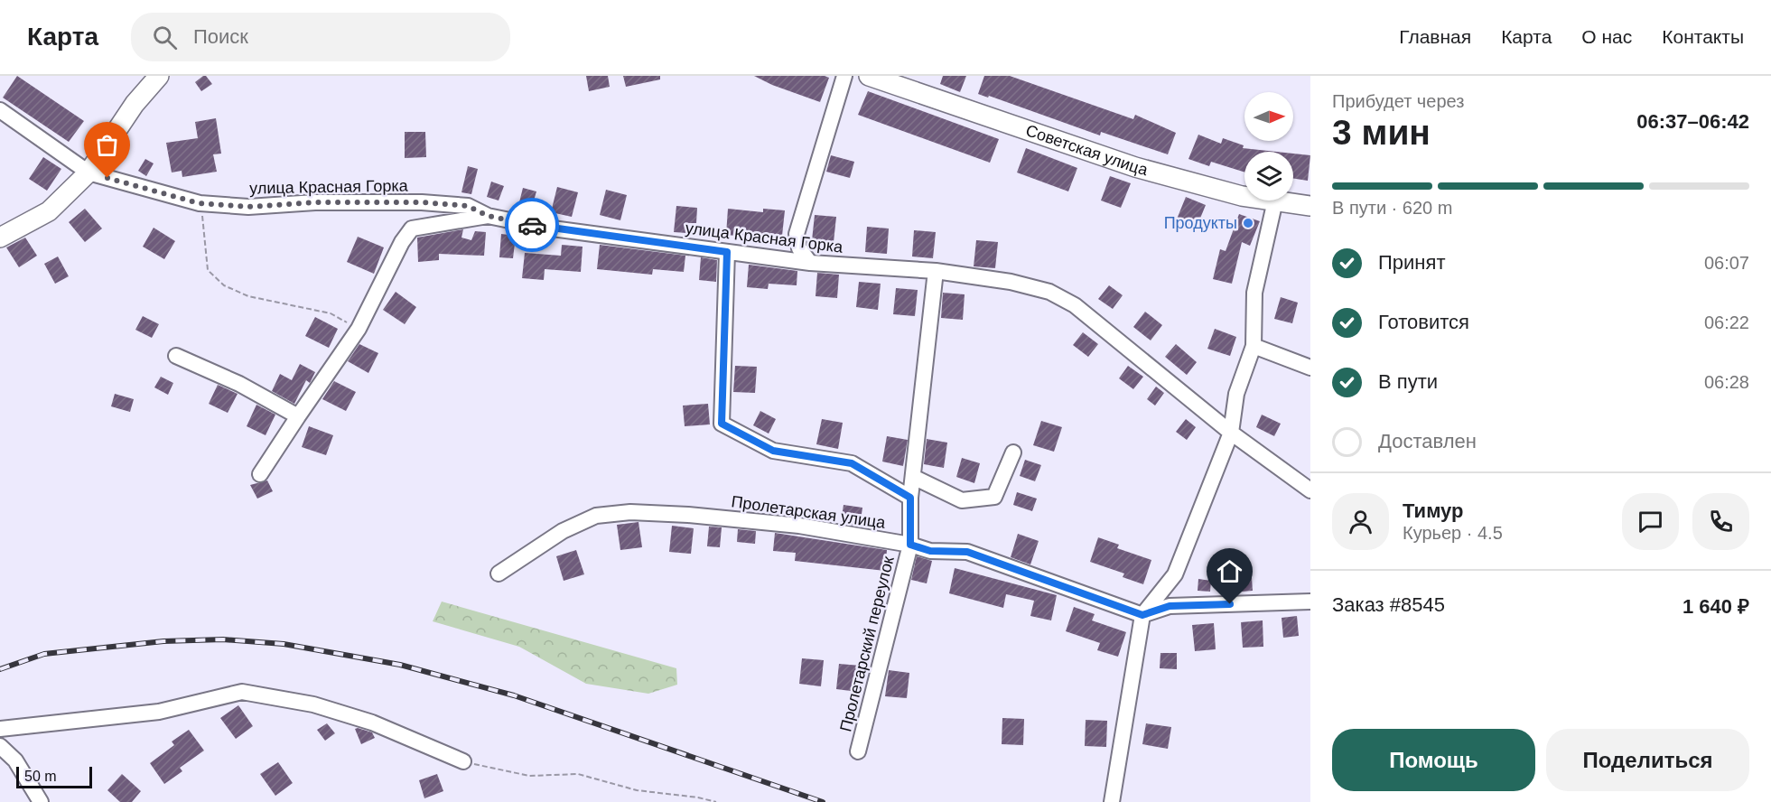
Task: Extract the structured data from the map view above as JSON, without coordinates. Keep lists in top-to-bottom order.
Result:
{
  "streets": {
    "main road": ["Советская улица"],
    "street": ["улица Красная Горка", "Пролетарская улица", "Пролетарский переулок"]
  },
  "crossings": [
    ["улица Красная Горка", "Пролетарский переулок"],
    ["Пролетарская улица", "Пролетарский переулок"]
  ],
  "places": ["Продукты"],
  "scale_bar": "50 m",
  "north": "right",
  "page": {
    "header": "Карта",
    "search": "Поиск",
    "nav": [
      "Главная",
      "Карта",
      "О нас",
      "Контакты"
    ],
    "heading": ["3 мин", "Прибудет через", "06:37–06:42"],
    "panel": [
      "Тимур",
      "Курьер · 4.5",
      "Заказ #8545",
      "1 640 ₽"
    ],
    "bar": "В пути · 620 m",
    "list": [
      ["Принят", "06:07"],
      ["Готовится", "06:22"],
      ["В пути", "06:28"],
      "Доставлен"
    ],
    "buttons": ["Помощь", "Поделиться"],
    "scale": "50 m"
  }
}
